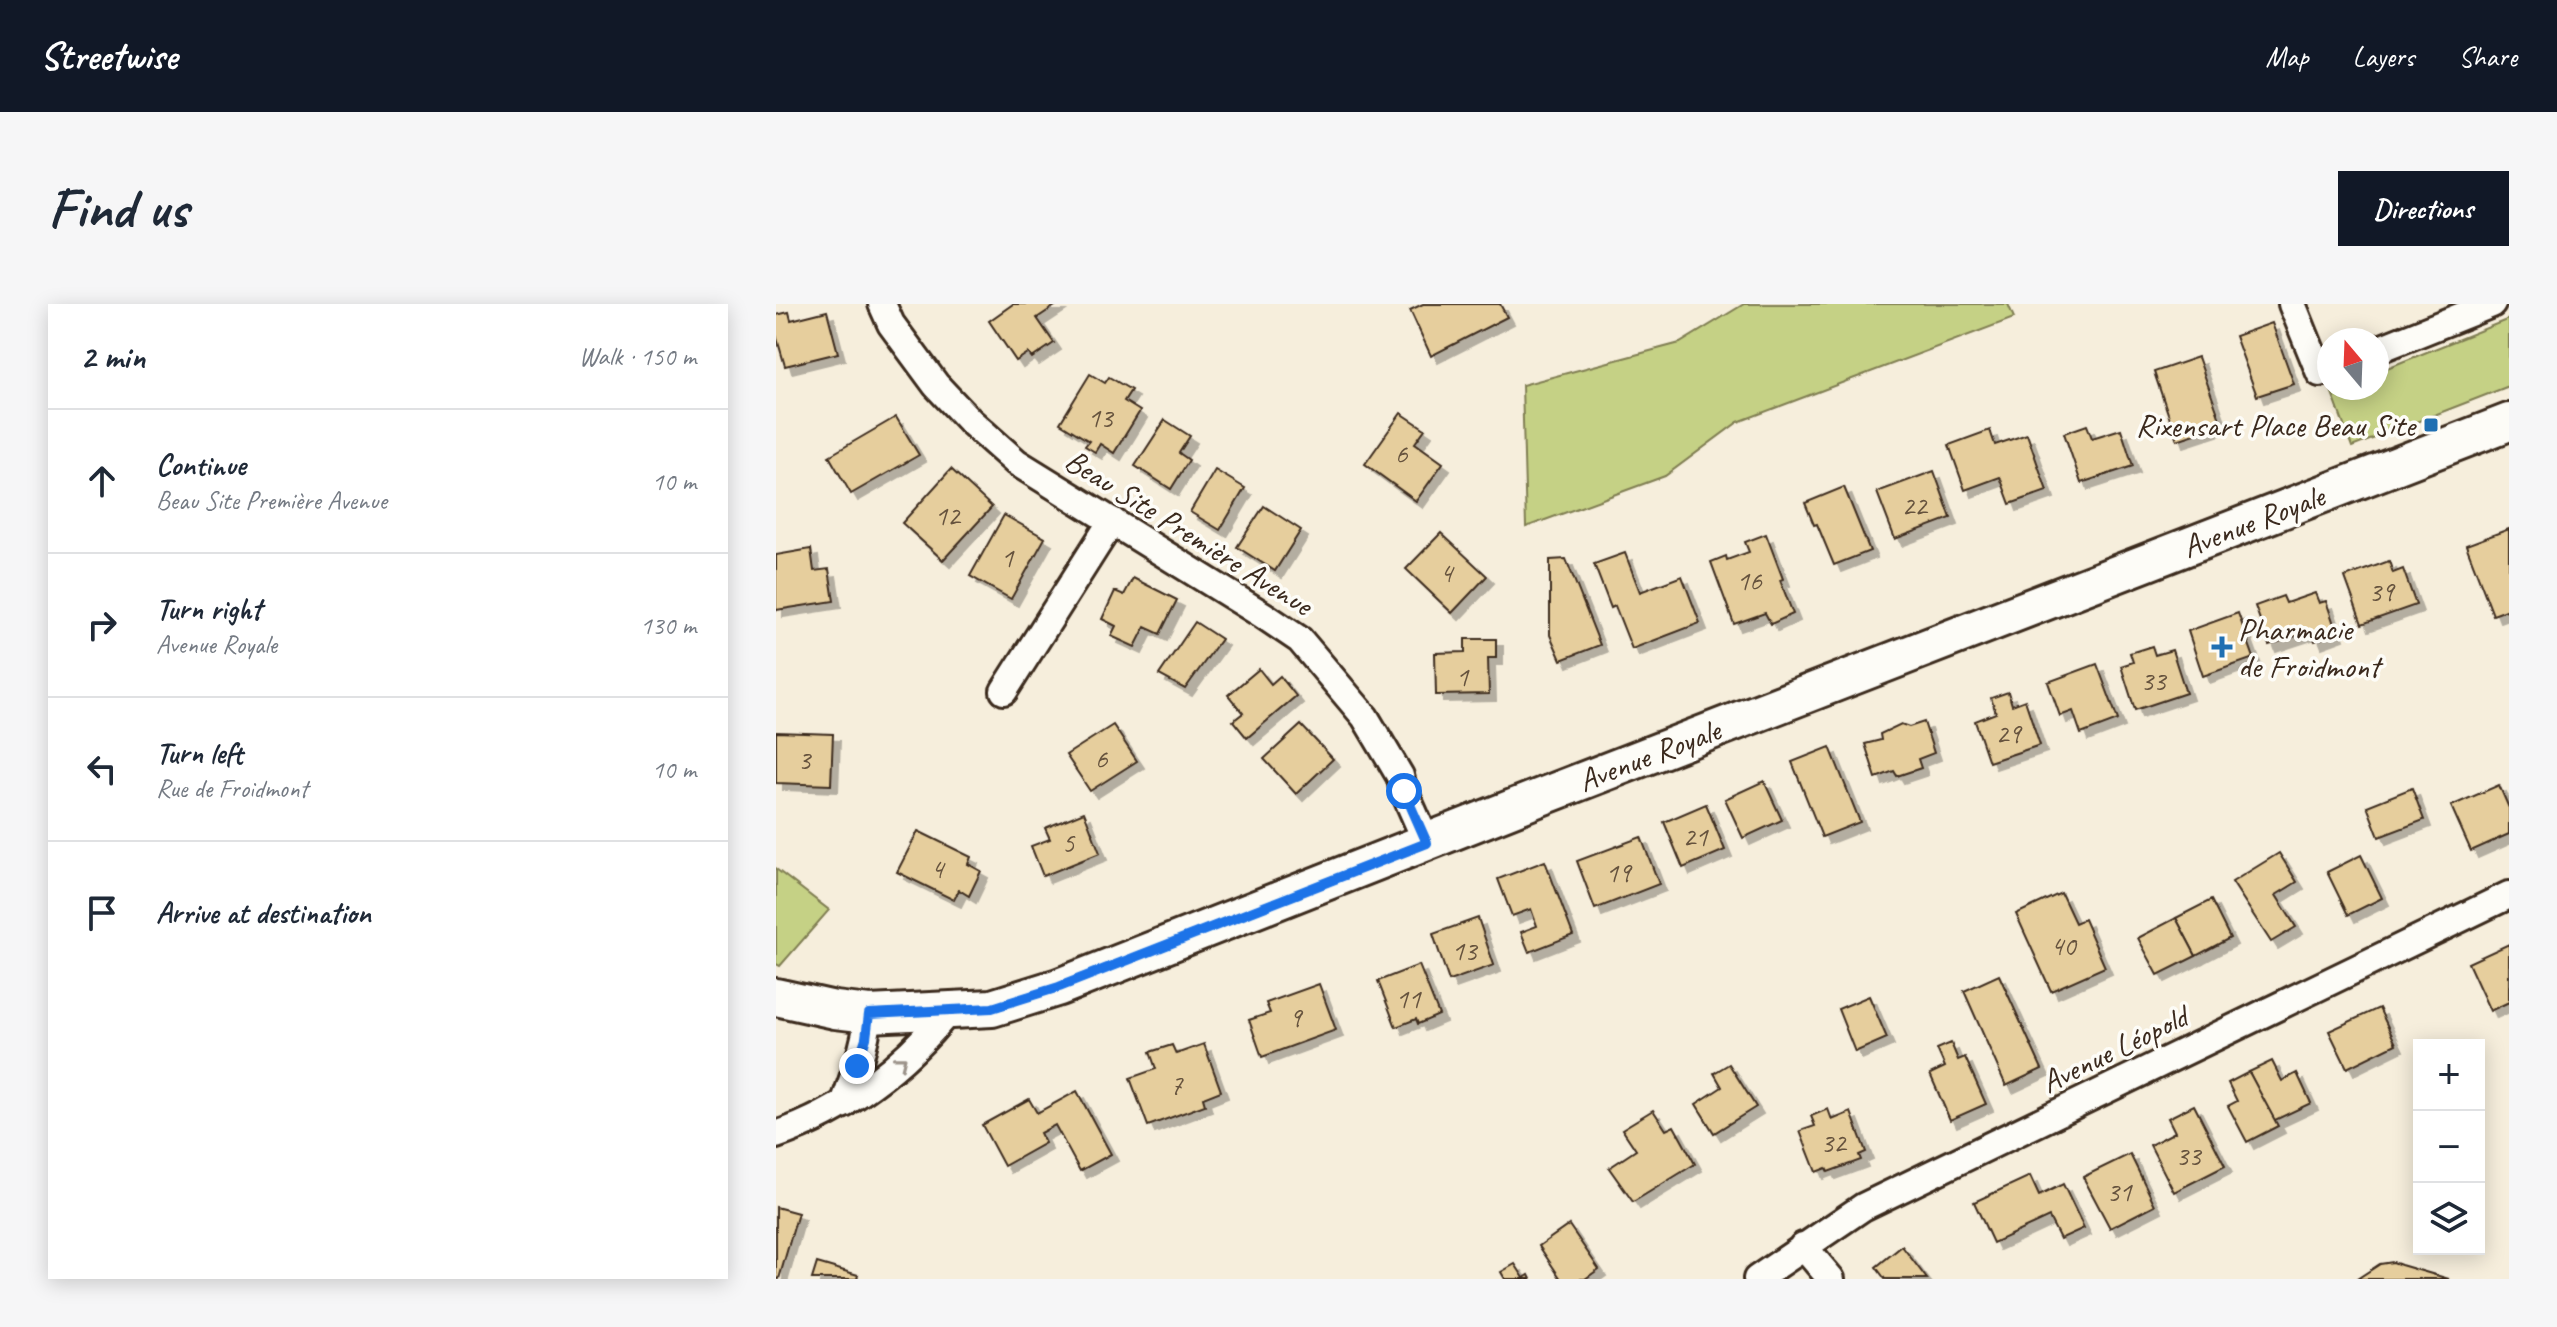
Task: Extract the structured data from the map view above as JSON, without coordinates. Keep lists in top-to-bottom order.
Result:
{
  "streets": {
    "street": ["Avenue Royale", "Beau Site Première Avenue", "Avenue Léopold"]
  },
  "crossings": [
    ["Avenue Royale", "Beau Site Première Avenue"]
  ],
  "places": {
    "transit": ["Rixensart Place Beau Site"],
    "health": ["Pharmacie de Froidmont"]
  },
  "house_numbers": [
    "13",
    "6",
    "22",
    "12",
    "1",
    "4",
    "16",
    "39",
    "1",
    "33",
    "29",
    "6",
    "3",
    "21",
    "5",
    "4",
    "19",
    "40",
    "13",
    "11",
    "9",
    "7",
    "32",
    "33",
    "31"
  ],
  "north": "top",
  "page": {
    "header": "Streetwise",
    "nav": ["Map", "Layers", "Share"],
    "buttons": "Directions",
    "title": "Find us",
    "heading": ["2 min", "Walk · 150 m"],
    "list": [
      ["Continue", "Beau Site Première Avenue", "10 m"],
      ["Turn right", "Avenue Royale", "130 m"],
      ["Turn left", "Rue de Froidmont", "10 m"],
      "Arrive at destination"
    ],
    "map_buttons": ["+", "−"]
  }
}
